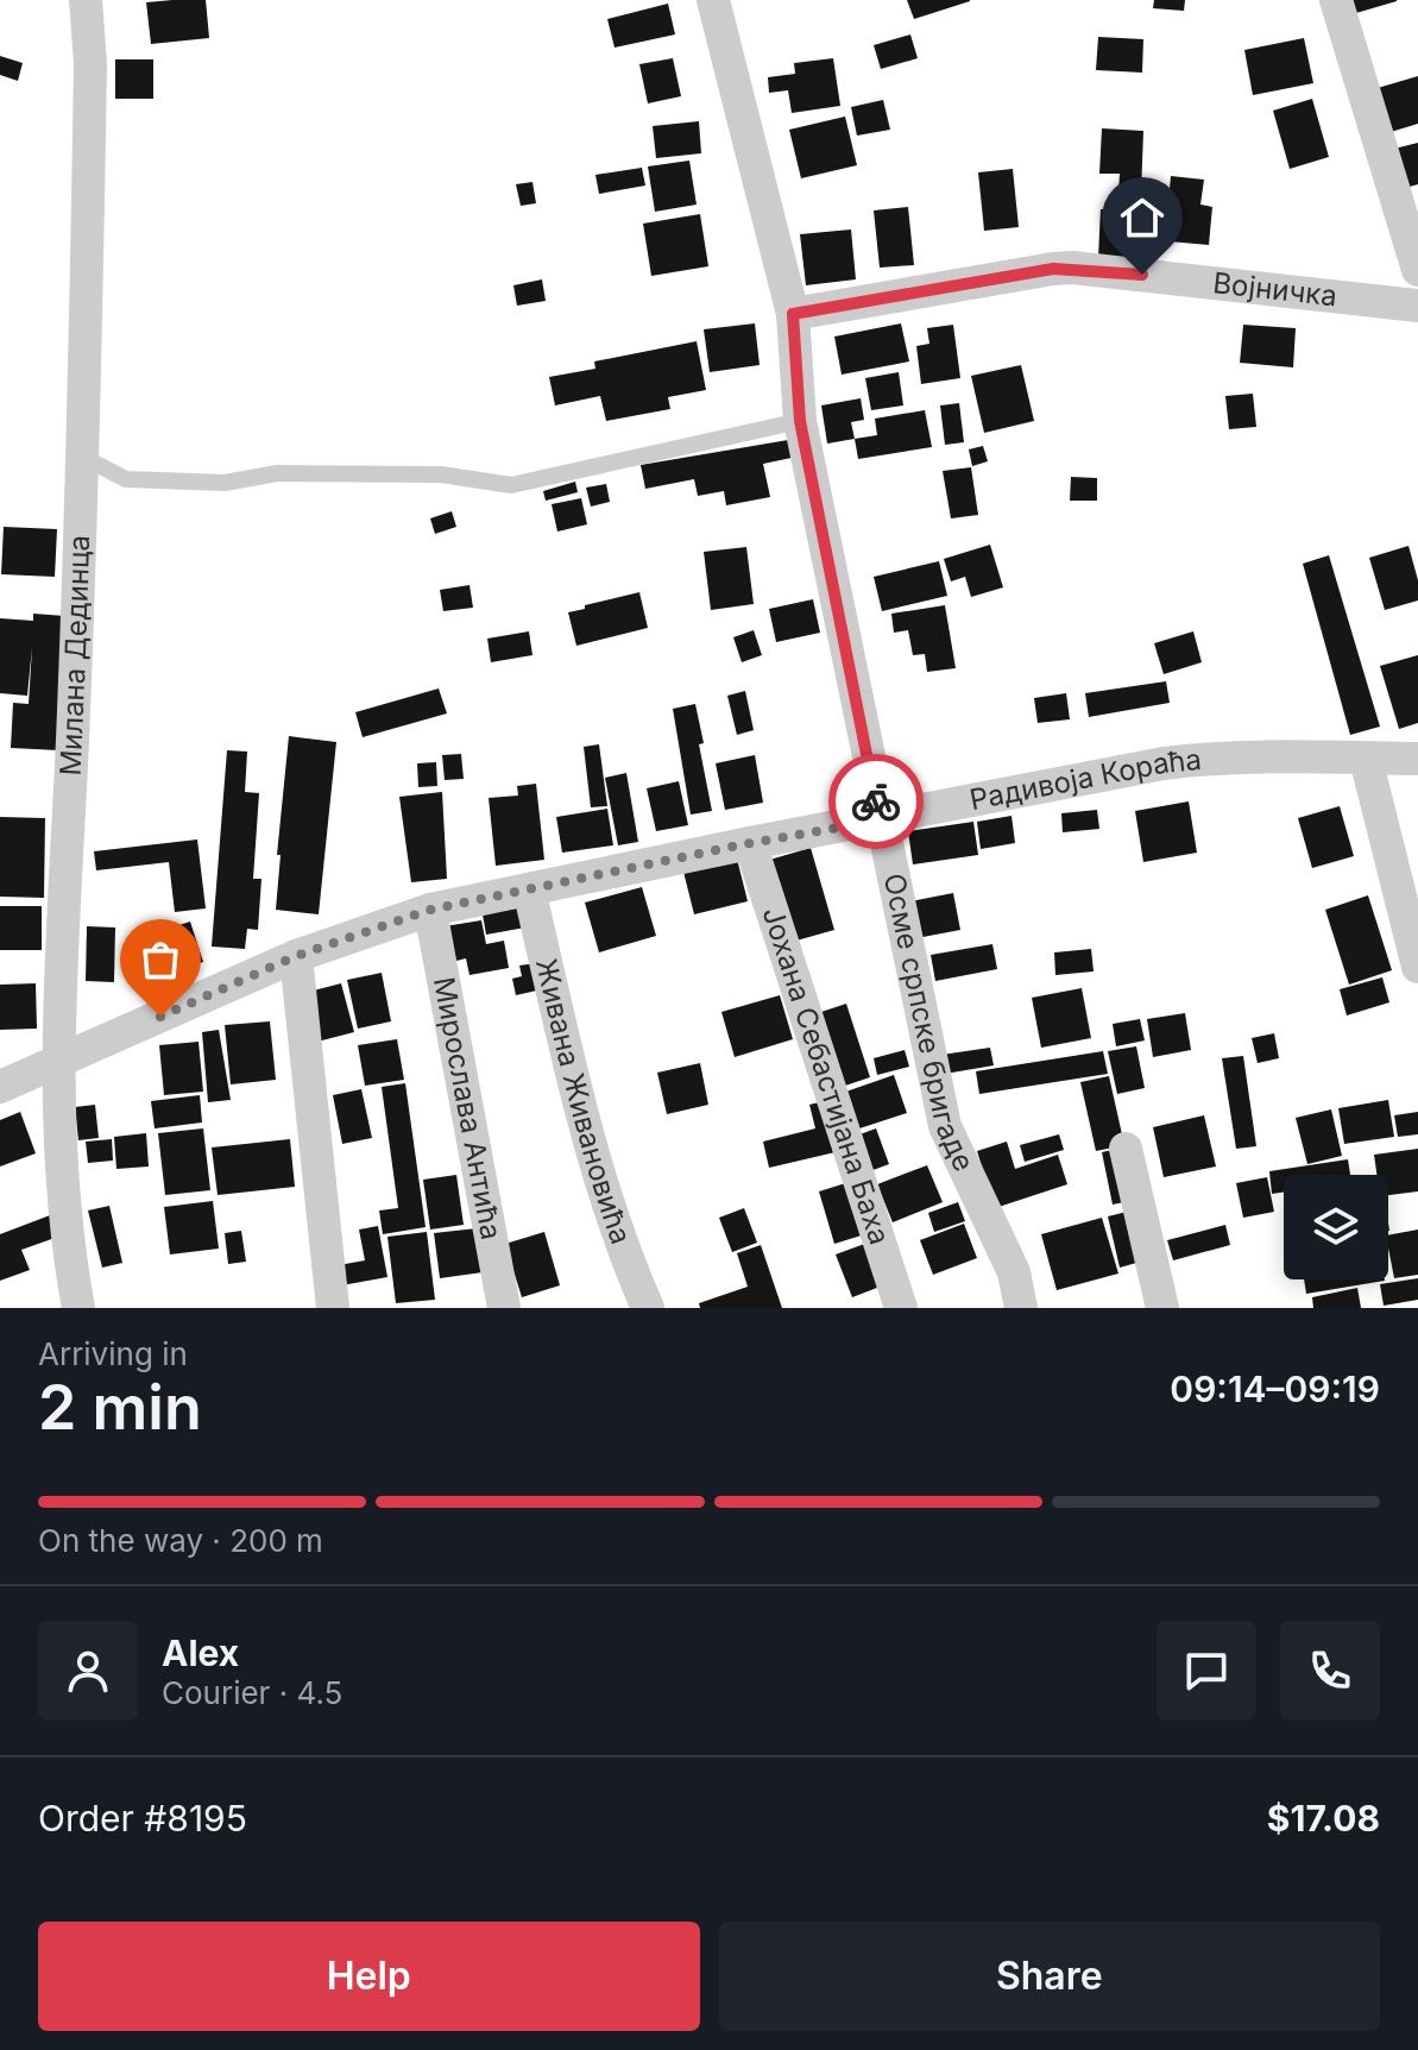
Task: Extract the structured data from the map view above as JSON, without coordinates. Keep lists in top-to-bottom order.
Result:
{
  "streets": {
    "street": [
      "Војничка",
      "Милана Дединца",
      "Радивоја Кораћа",
      "Осме српске бригаде",
      "Јохана Себастијана Баха",
      "Живана Живановића",
      "Мирослава Антића"
    ]
  },
  "crossings": [
    ["Војничка", "Осме српске бригаде"],
    ["Милана Дединца", "Радивоја Кораћа"],
    ["Радивоја Кораћа", "Осме српске бригаде"],
    ["Радивоја Кораћа", "Јохана Себастијана Баха"],
    ["Радивоја Кораћа", "Живана Живановића"],
    ["Радивоја Кораћа", "Мирослава Антића"]
  ],
  "page": {
    "heading": ["2 min", "Arriving in", "09:14–09:19"],
    "panel": [
      "Alex",
      "Courier · 4.5",
      "Order #8195",
      "$17.08"
    ],
    "bar": "On the way · 200 m",
    "buttons": ["Help", "Share"]
  }
}
